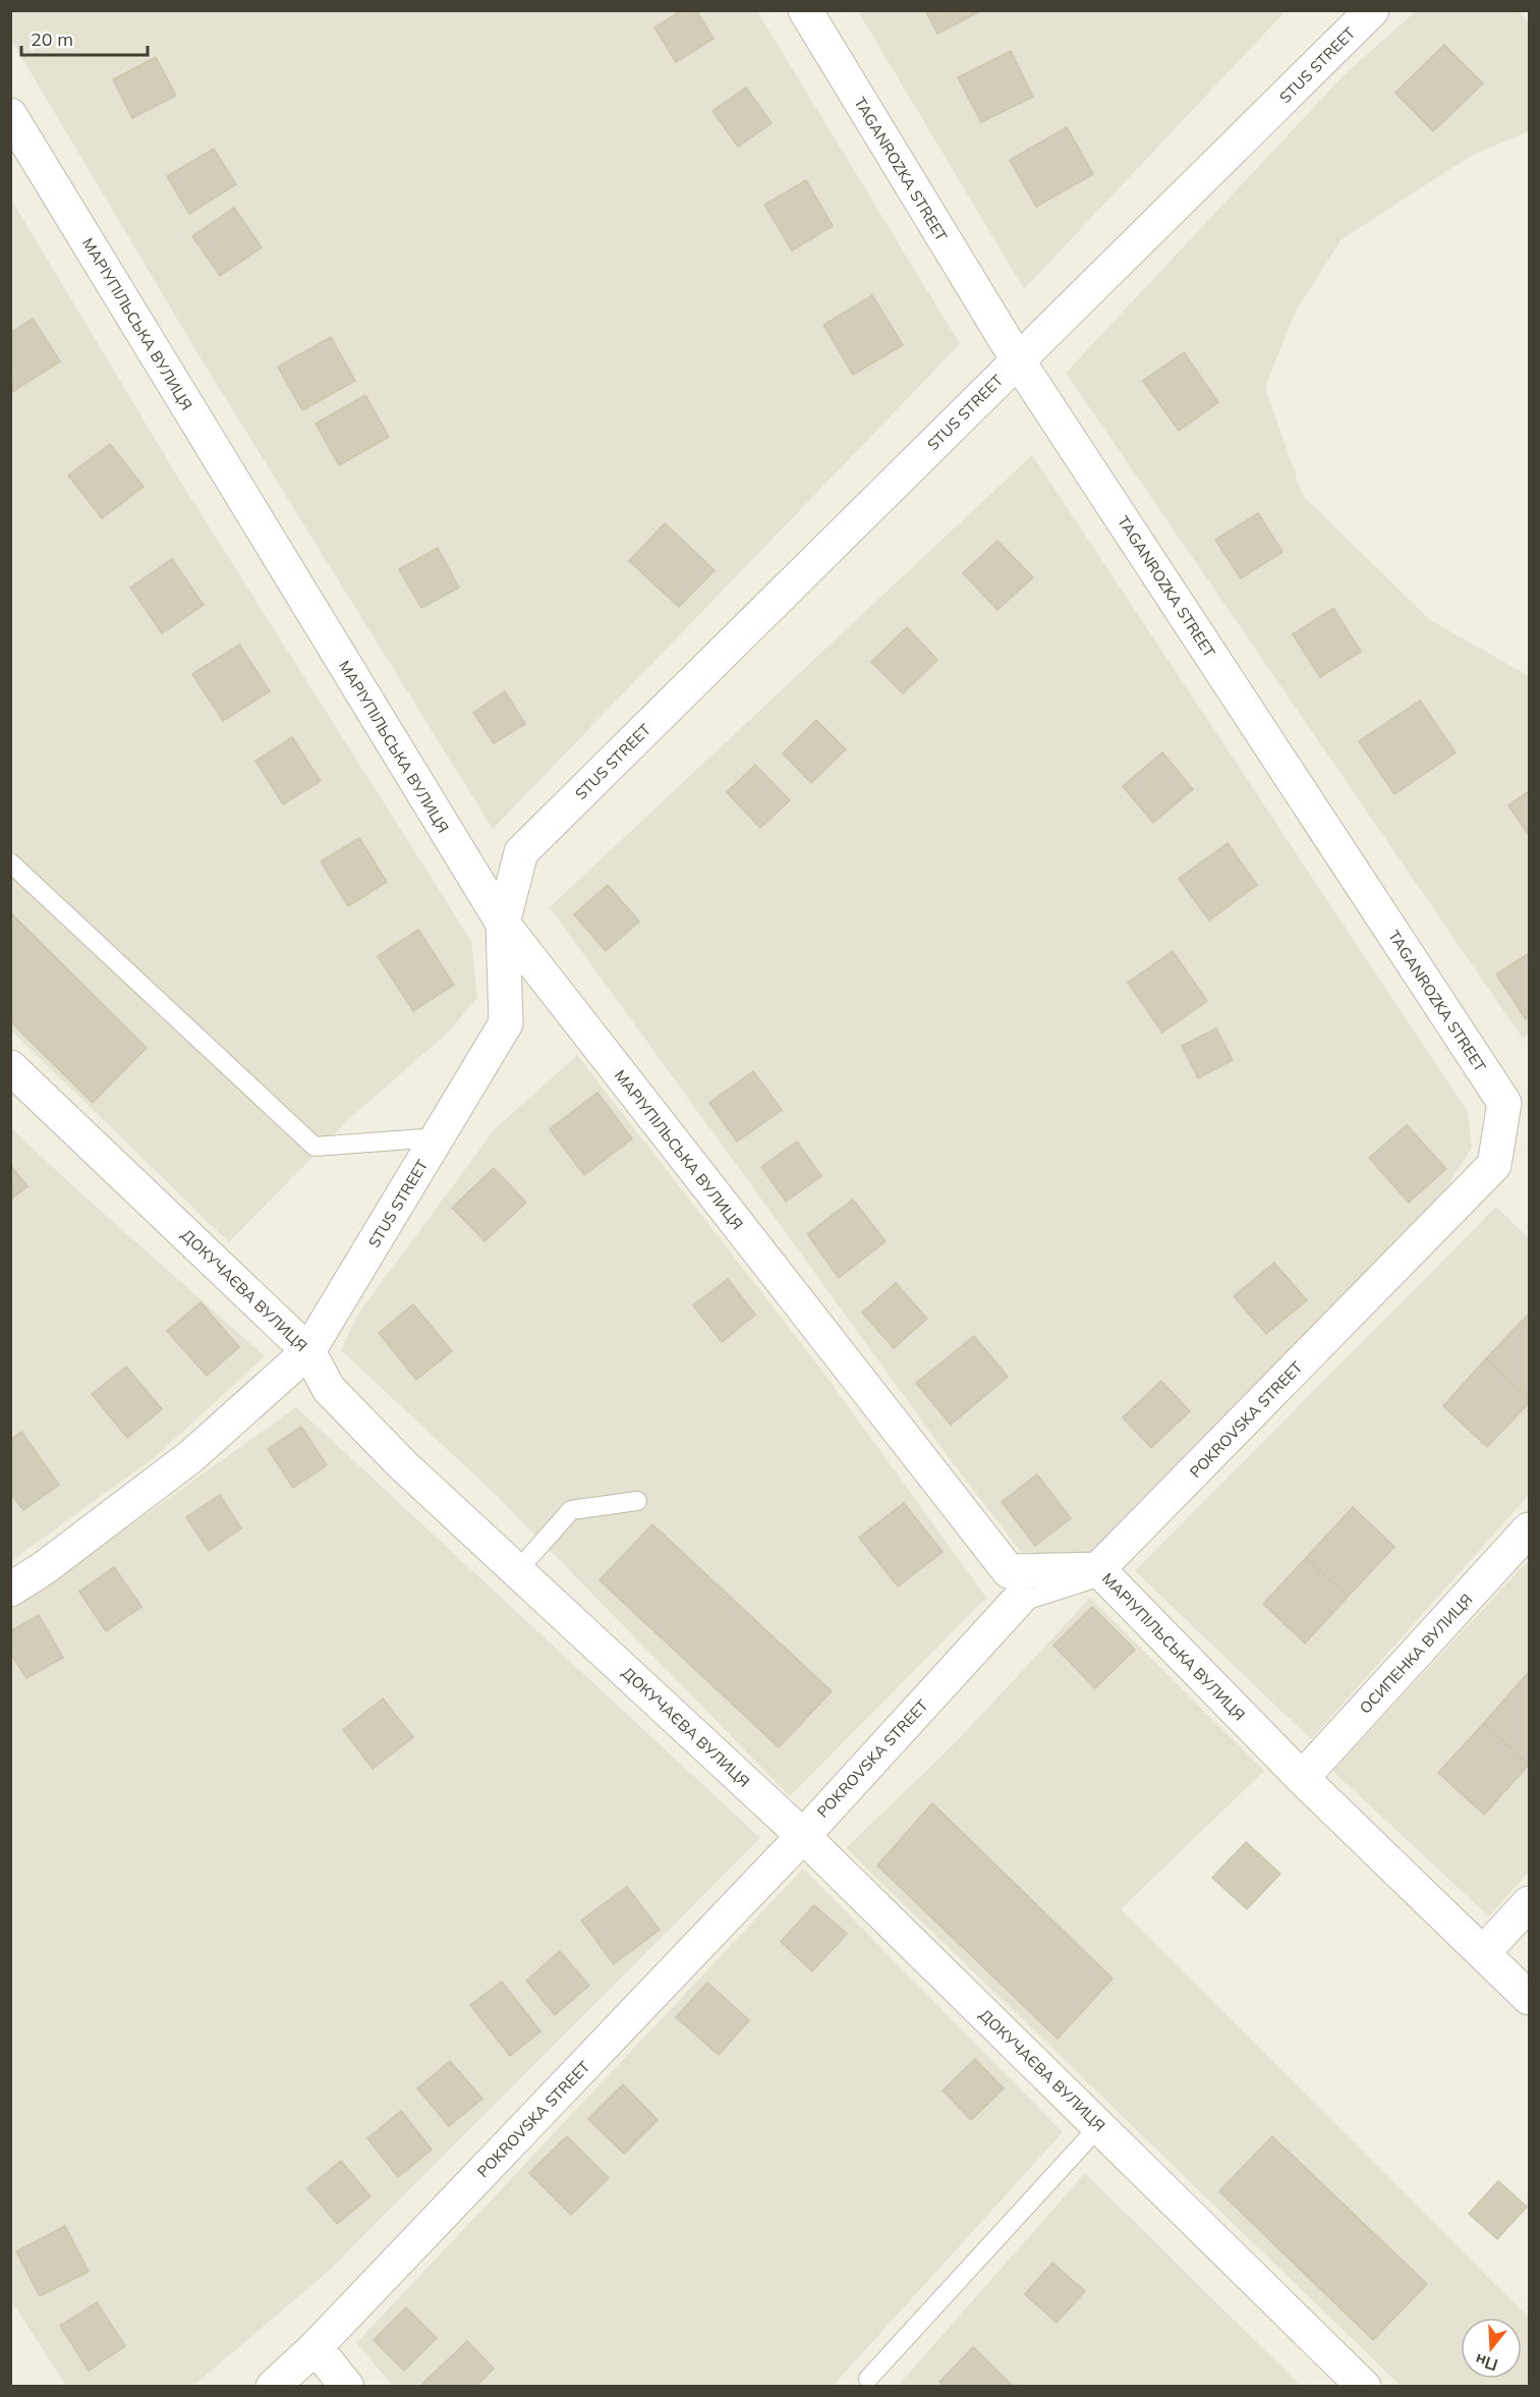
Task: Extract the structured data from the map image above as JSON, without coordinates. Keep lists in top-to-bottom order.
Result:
{
  "streets": {
    "street": [
      "STUS STREET",
      "TAGANROZKA STREET",
      "МАРІУПІЛЬСЬКА ВУЛИЦЯ",
      "ДОКУЧАЄВА ВУЛИЦЯ",
      "POKROVSKA STREET",
      "ОСИПЕНКА ВУЛИЦЯ"
    ]
  },
  "crossings": [
    ["STUS STREET", "TAGANROZKA STREET"],
    ["STUS STREET", "МАРІУПІЛЬСЬКА ВУЛИЦЯ"],
    ["STUS STREET", "ДОКУЧАЄВА ВУЛИЦЯ"],
    ["TAGANROZKA STREET", "POKROVSKA STREET"],
    ["МАРІУПІЛЬСЬКА ВУЛИЦЯ", "POKROVSKA STREET"],
    ["МАРІУПІЛЬСЬКА ВУЛИЦЯ", "ОСИПЕНКА ВУЛИЦЯ"],
    ["ДОКУЧАЄВА ВУЛИЦЯ", "POKROVSKA STREET"]
  ],
  "scale_bar": "20 m",
  "north": "bottom"
}
